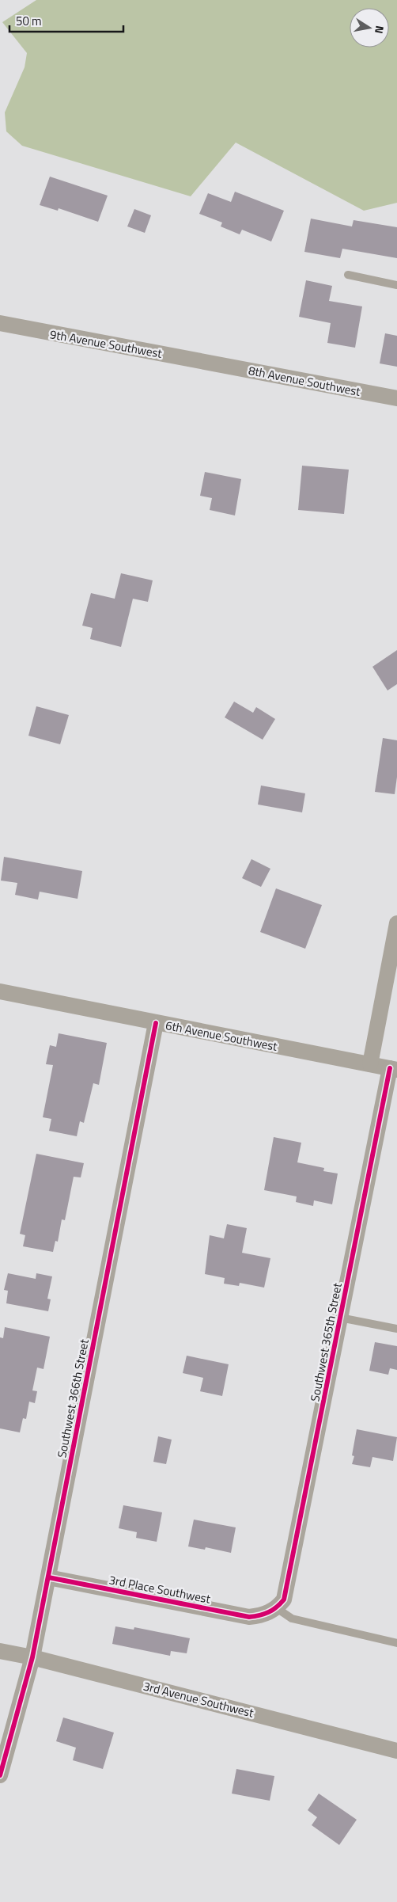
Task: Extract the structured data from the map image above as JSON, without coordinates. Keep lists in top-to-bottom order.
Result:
{
  "streets": {
    "street": [
      "9th Avenue Southwest",
      "8th Avenue Southwest",
      "6th Avenue Southwest",
      "Southwest 365th Street",
      "Southwest 366th Street",
      "3rd Place Southwest",
      "3rd Avenue Southwest"
    ]
  },
  "crossings": [
    ["9th Avenue Southwest", "8th Avenue Southwest"],
    ["6th Avenue Southwest", "Southwest 365th Street"],
    ["6th Avenue Southwest", "Southwest 366th Street"],
    ["Southwest 365th Street", "3rd Place Southwest"],
    ["Southwest 366th Street", "3rd Place Southwest"],
    ["Southwest 366th Street", "3rd Avenue Southwest"]
  ],
  "scale_bar": "50 m",
  "north": "right"
}
